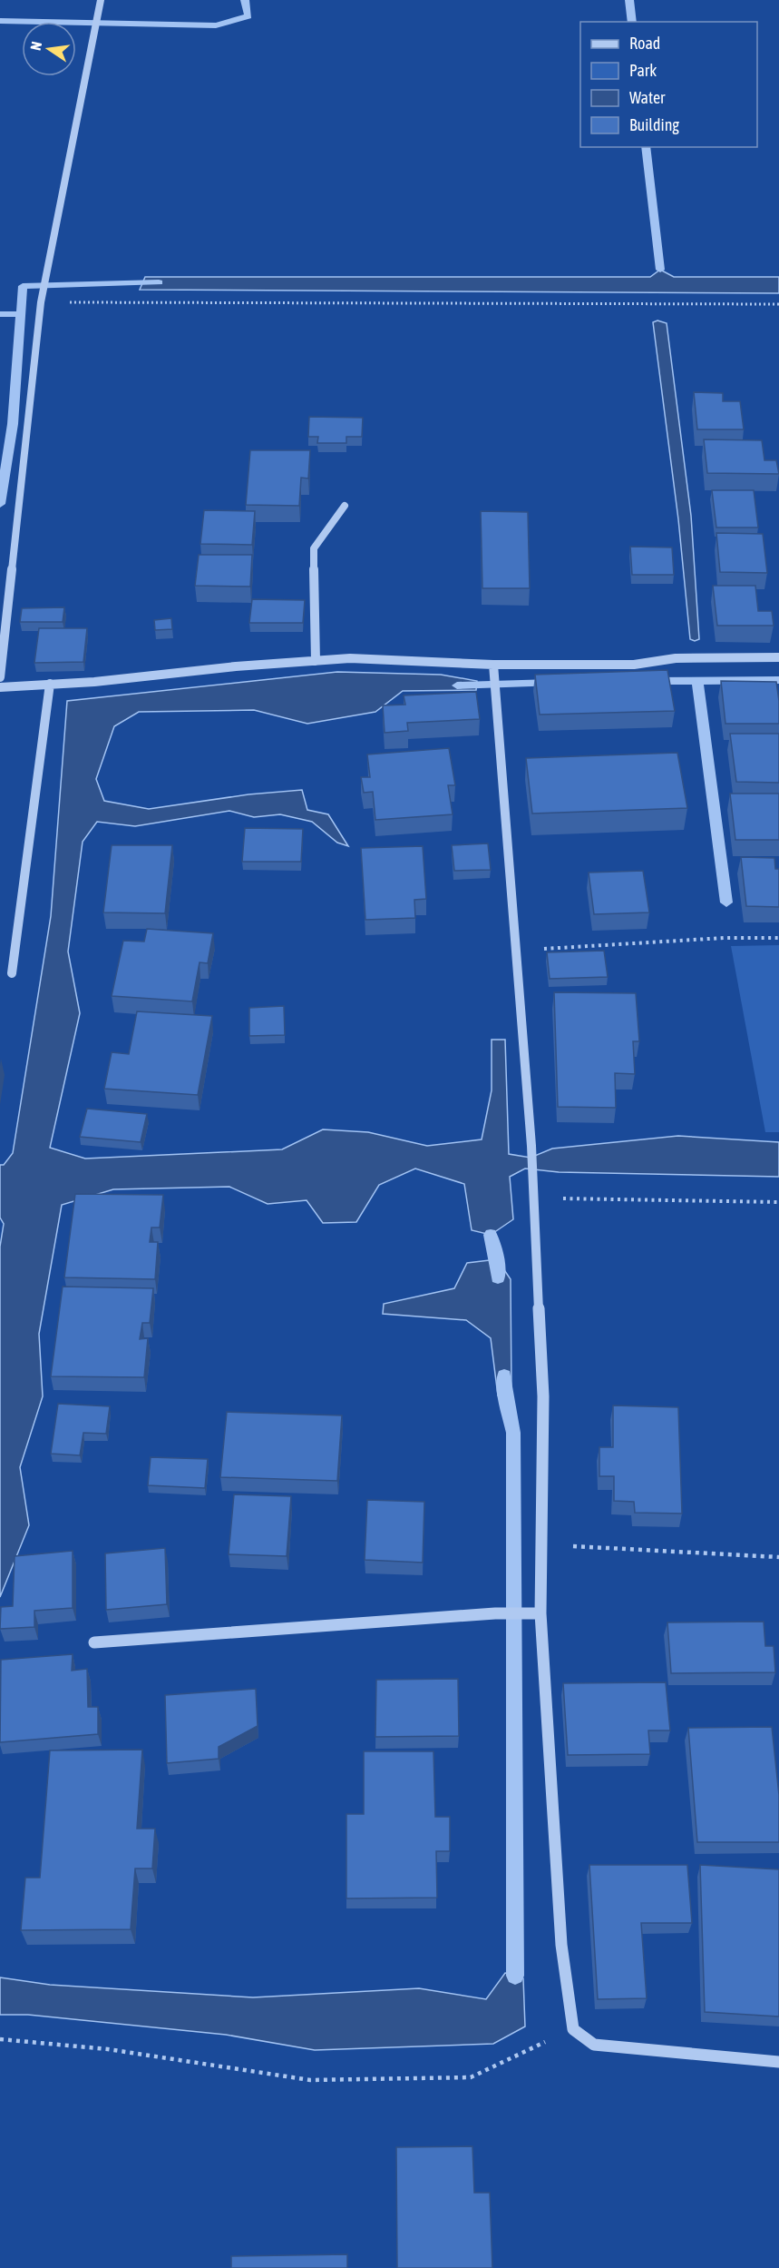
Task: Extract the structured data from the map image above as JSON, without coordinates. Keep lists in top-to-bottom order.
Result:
{
  "legend": [
    "Road",
    "Park",
    "Water",
    "Building"
  ],
  "north": "left"
}
